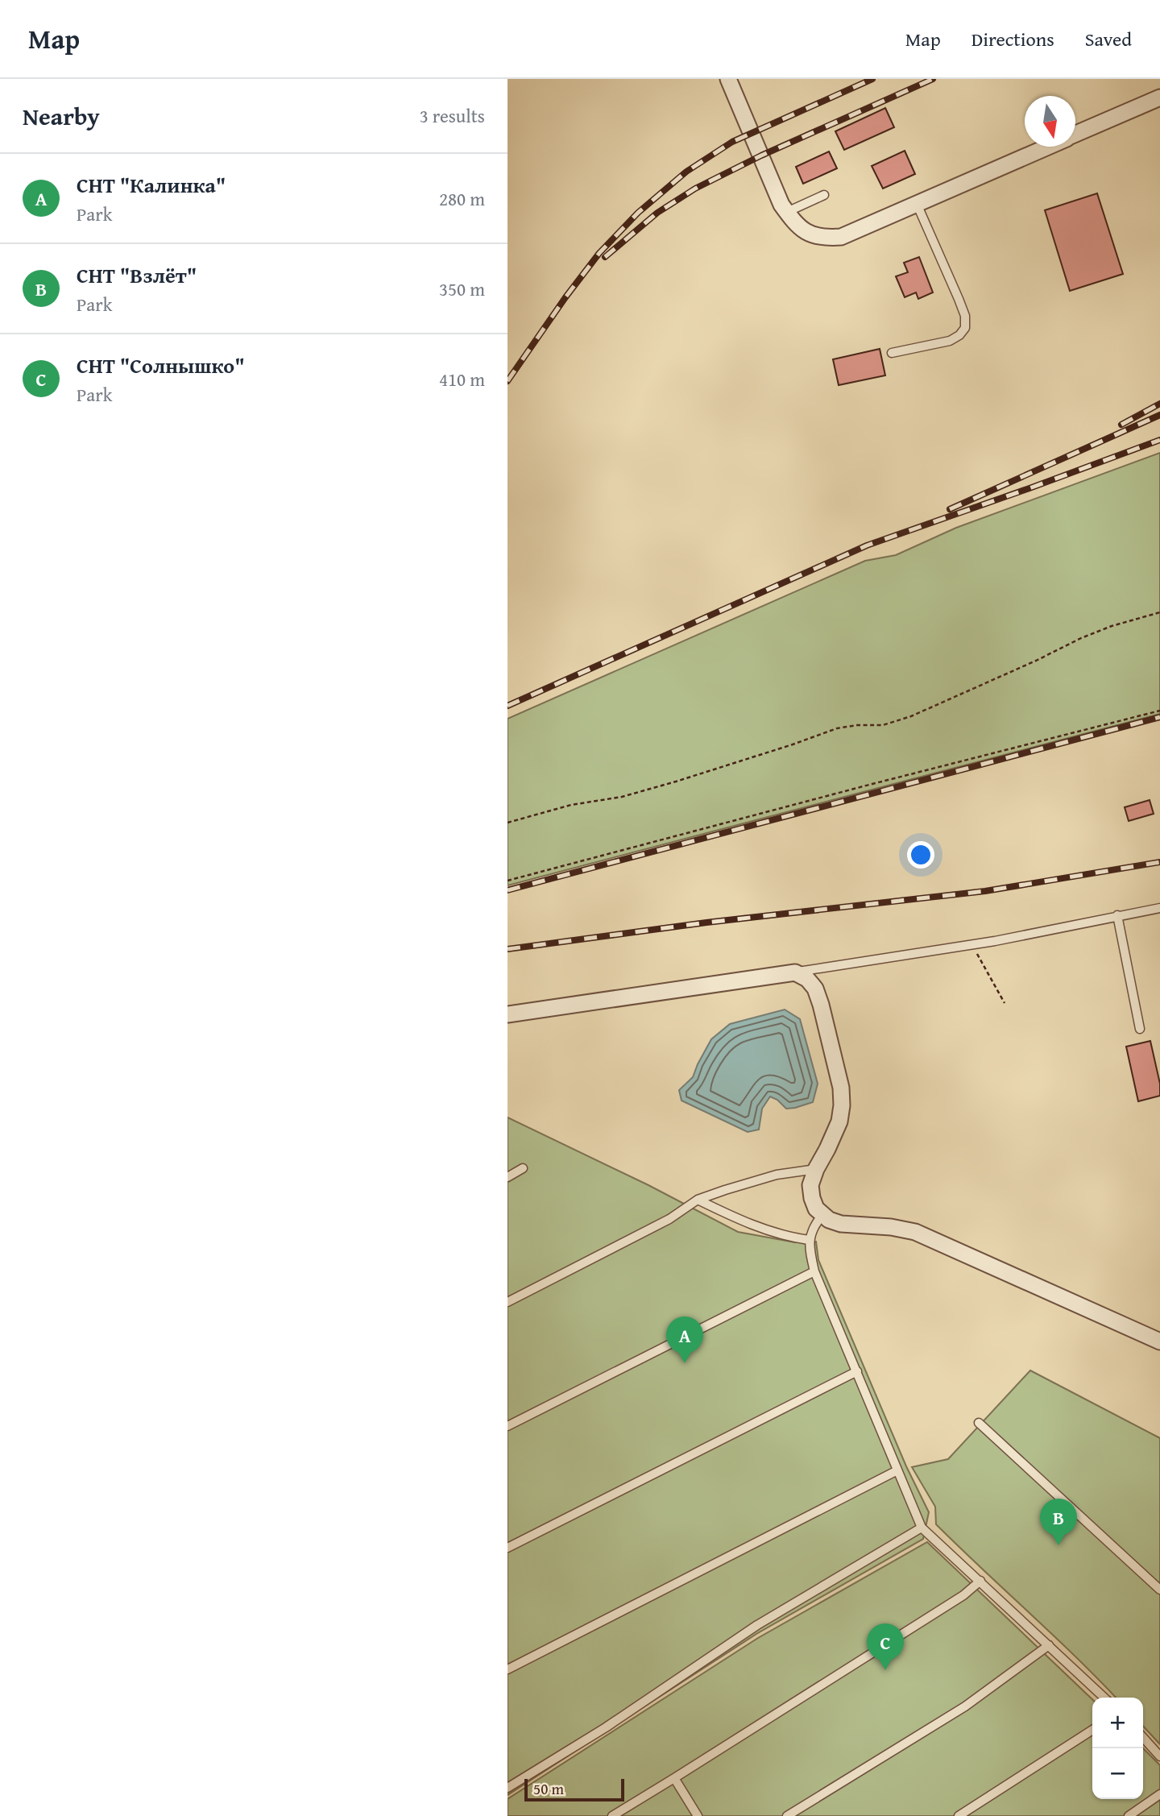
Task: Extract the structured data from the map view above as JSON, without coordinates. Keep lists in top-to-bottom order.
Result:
{
  "scale_bar": "50 m",
  "north": "bottom",
  "page": {
    "header": "Map",
    "nav": ["Map", "Directions", "Saved"],
    "heading": ["Nearby", "3 results"],
    "list": [
      {
        "mark": "A",
        "name": "СНТ \"Калинка\"",
        "note": "Park",
        "value": "280 m"
      },
      {
        "mark": "B",
        "name": "СНТ \"Взлёт\"",
        "note": "Park",
        "value": "350 m"
      },
      {
        "mark": "C",
        "name": "СНТ \"Солнышко\"",
        "note": "Park",
        "value": "410 m"
      }
    ],
    "pins": ["A", "B", "C"],
    "map_buttons": ["+", "−"],
    "scale": "50 m"
  }
}
